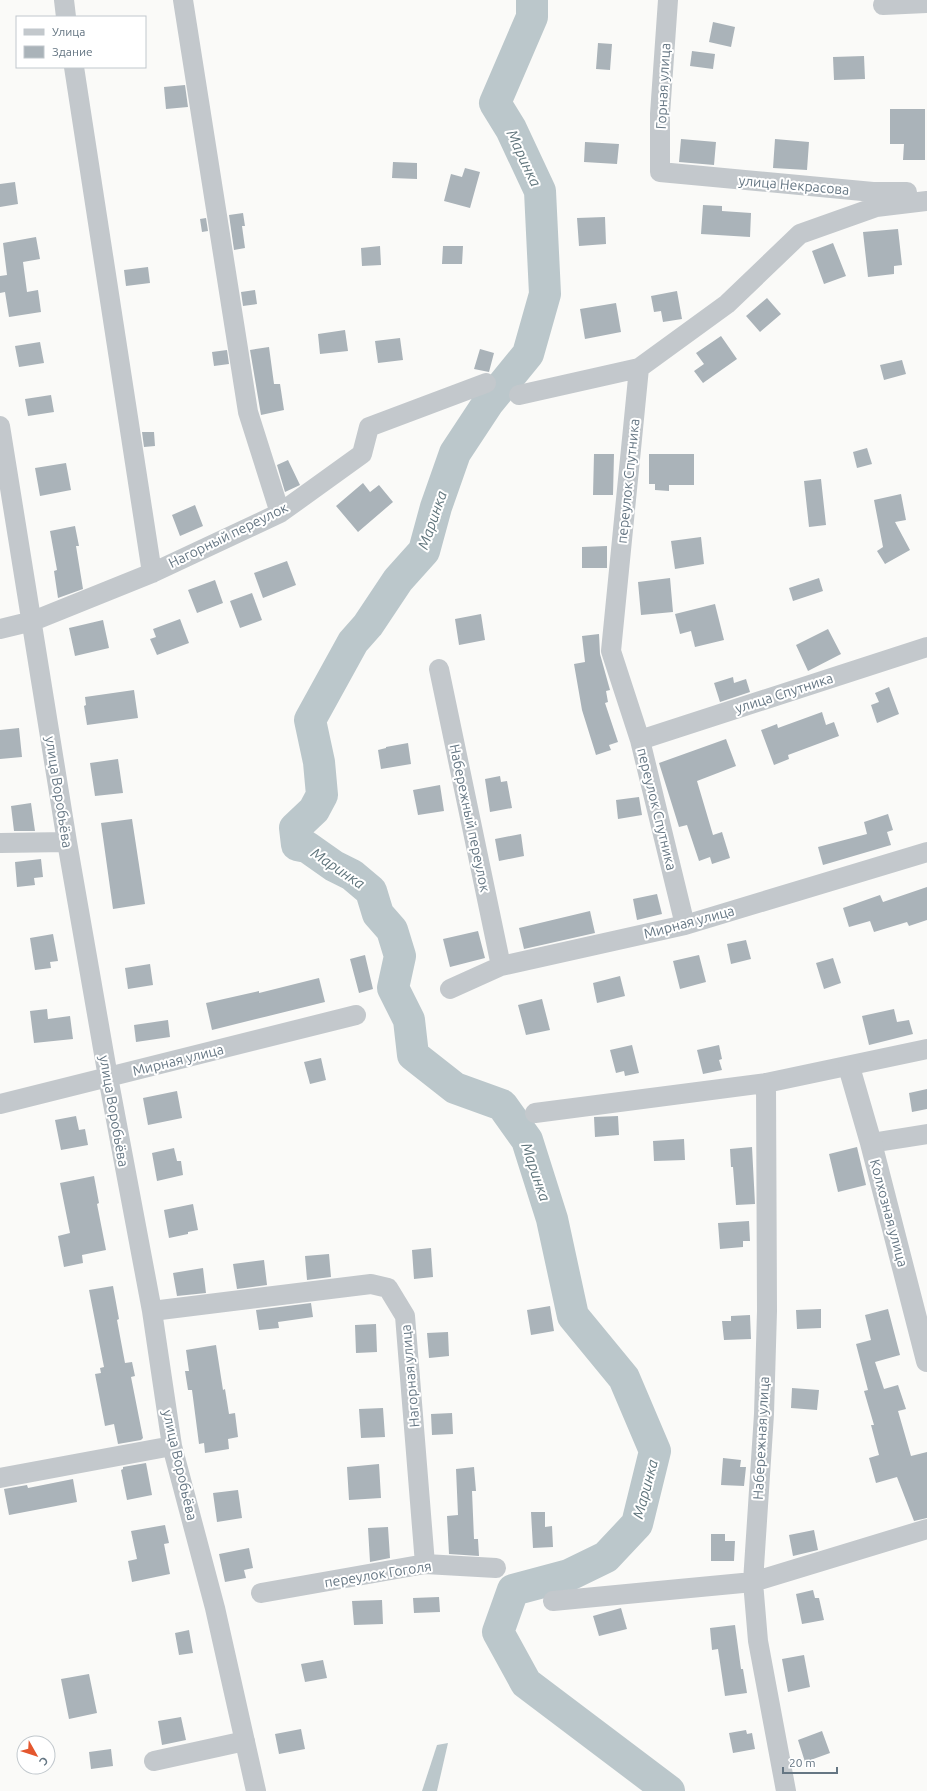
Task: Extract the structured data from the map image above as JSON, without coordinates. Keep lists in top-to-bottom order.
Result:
{
  "streets": {
    "street": [
      "Горная улица",
      "улица Некрасова",
      "переулок Спутника",
      "Нагорный переулок",
      "улица Спутника",
      "улица Воробьёва",
      "Набережный переулок",
      "Мирная улица",
      "Колхозная улица",
      "Нагорная улица",
      "Набережная улица",
      "переулок Гоголя"
    ]
  },
  "crossings": [
    ["Горная улица", "улица Некрасова"],
    ["переулок Спутника", "улица Спутника"],
    ["переулок Спутника", "Мирная улица"],
    ["Нагорный переулок", "улица Воробьёва"],
    ["улица Воробьёва", "Мирная улица"],
    ["улица Воробьёва", "Нагорная улица"],
    ["Набережный переулок", "Мирная улица"],
    ["Нагорная улица", "переулок Гоголя"]
  ],
  "water": ["Маринка"],
  "legend": ["Улица", "Здание"],
  "scale_bar": "20 m",
  "north": "bottom right"
}
